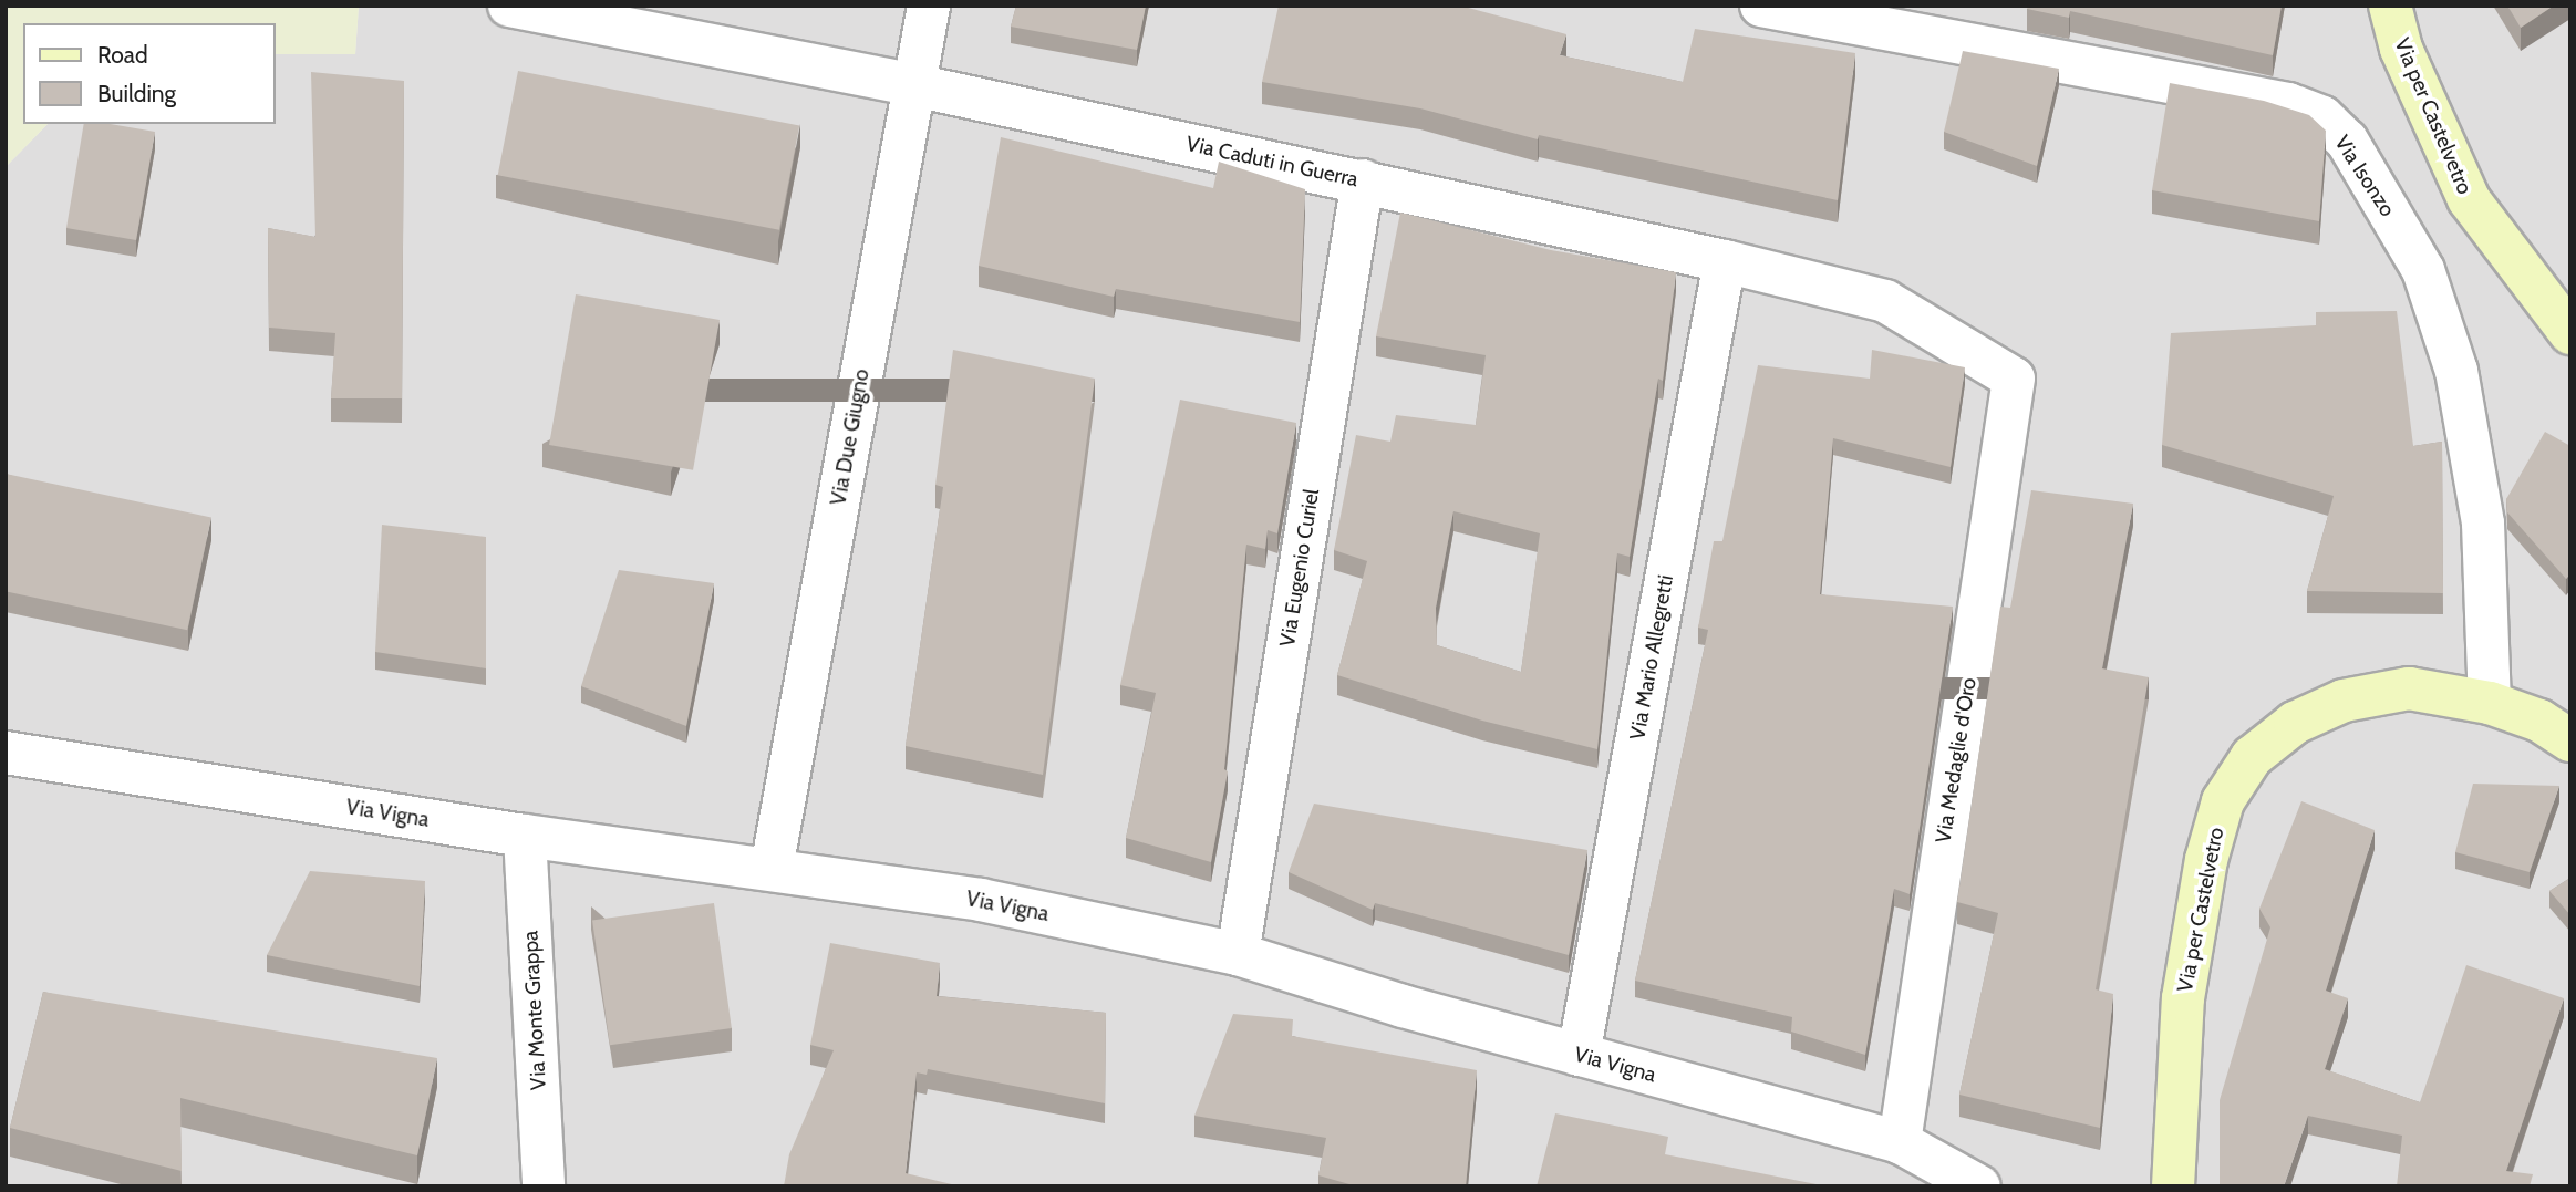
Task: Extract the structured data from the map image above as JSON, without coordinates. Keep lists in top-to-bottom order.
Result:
{
  "streets": {
    "street": [
      "Via per Castelvetro",
      "Via Caduti in Guerra",
      "Via Isonzo",
      "Via Due Giugno",
      "Via Eugenio Curiel",
      "Via Mario Allegretti",
      "Via Medaglie d'Oro",
      "Via Vigna",
      "Via Monte Grappa"
    ]
  },
  "crossings": [
    ["Via per Castelvetro", "Via Isonzo"],
    ["Via Caduti in Guerra", "Via Due Giugno"],
    ["Via Caduti in Guerra", "Via Eugenio Curiel"],
    ["Via Caduti in Guerra", "Via Mario Allegretti"],
    ["Via Caduti in Guerra", "Via Medaglie d'Oro"],
    ["Via Due Giugno", "Via Vigna"],
    ["Via Eugenio Curiel", "Via Vigna"],
    ["Via Mario Allegretti", "Via Vigna"],
    ["Via Medaglie d'Oro", "Via Vigna"],
    ["Via Vigna", "Via Monte Grappa"]
  ],
  "legend": ["Road", "Building"]
}
